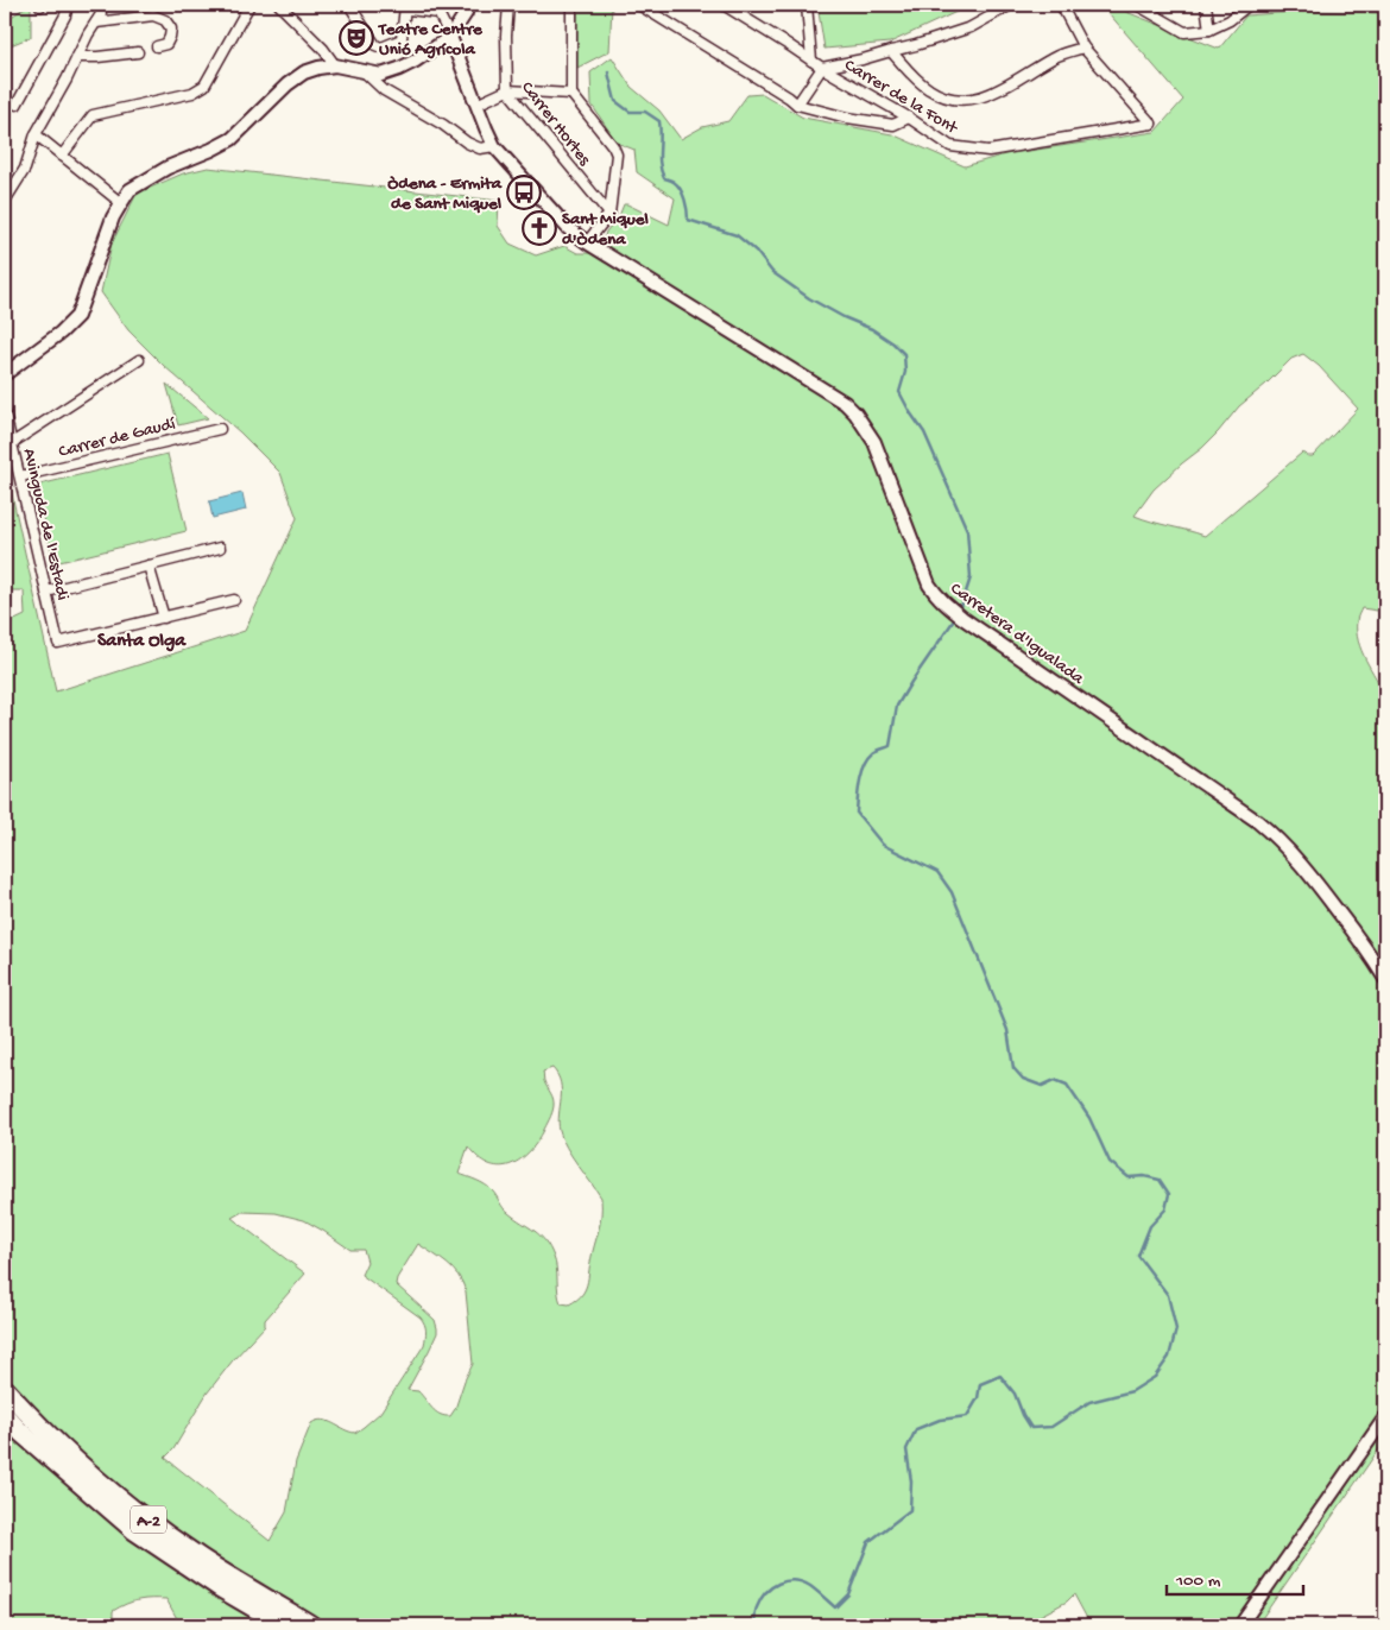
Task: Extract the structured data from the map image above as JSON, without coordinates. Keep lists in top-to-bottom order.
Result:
{
  "streets": {
    "highway": ["A-2"],
    "street": [
      "Carrer de la Font",
      "Carrer Hortes",
      "Carrer de Gaudí",
      "Avinguda de l'Estadi",
      "Carretera d'Igualada"
    ]
  },
  "crossings": [
    ["Carrer de Gaudí", "Avinguda de l'Estadi"]
  ],
  "districts": ["Santa Olga"],
  "places": {
    "theatre": ["Teatre Centre Unió Agrícola"],
    "bus stop": ["Òdena - Ermita de Sant Miquel"],
    "church": ["Sant Miquel d'Òdena"]
  },
  "scale_bar": "100 m"
}
